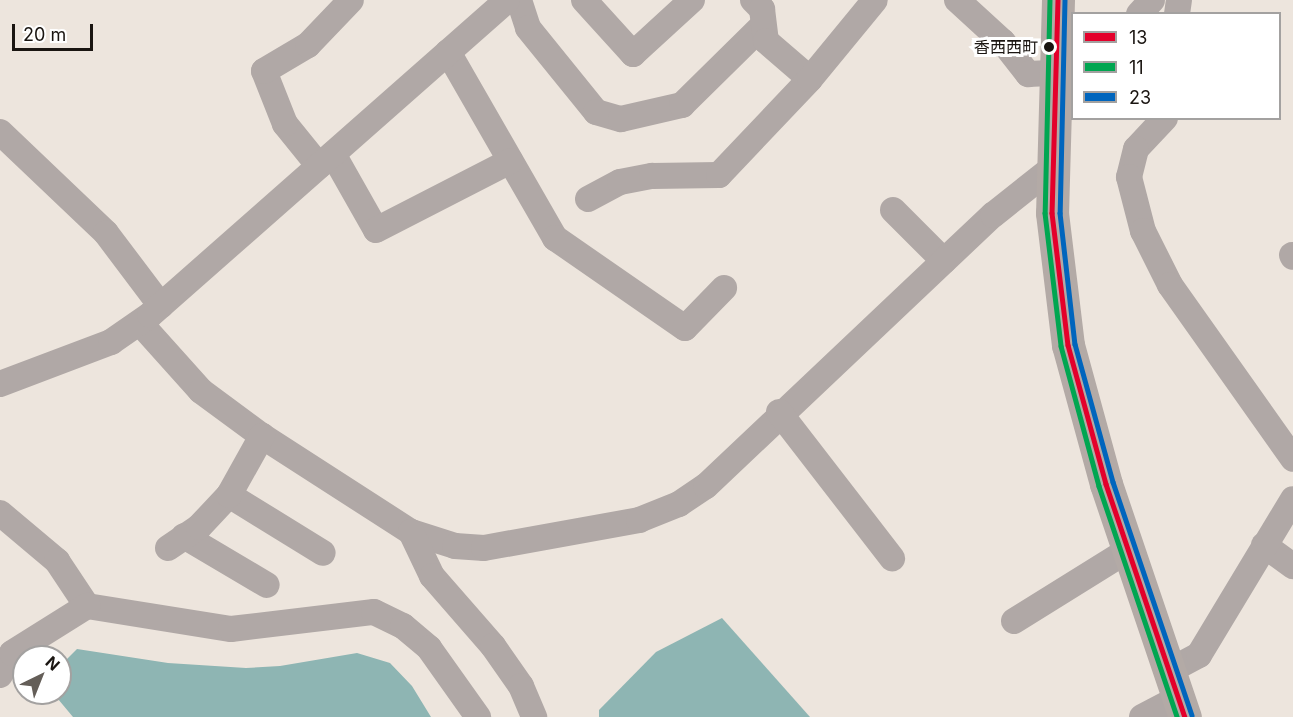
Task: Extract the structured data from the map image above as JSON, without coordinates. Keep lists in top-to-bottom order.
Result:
{
  "places": ["香西西町"],
  "lines": ["transit line 13", "transit line 11", "transit line 23"],
  "legend": ["13", "11", "23"],
  "scale_bar": "20 m",
  "north": "top right"
}
